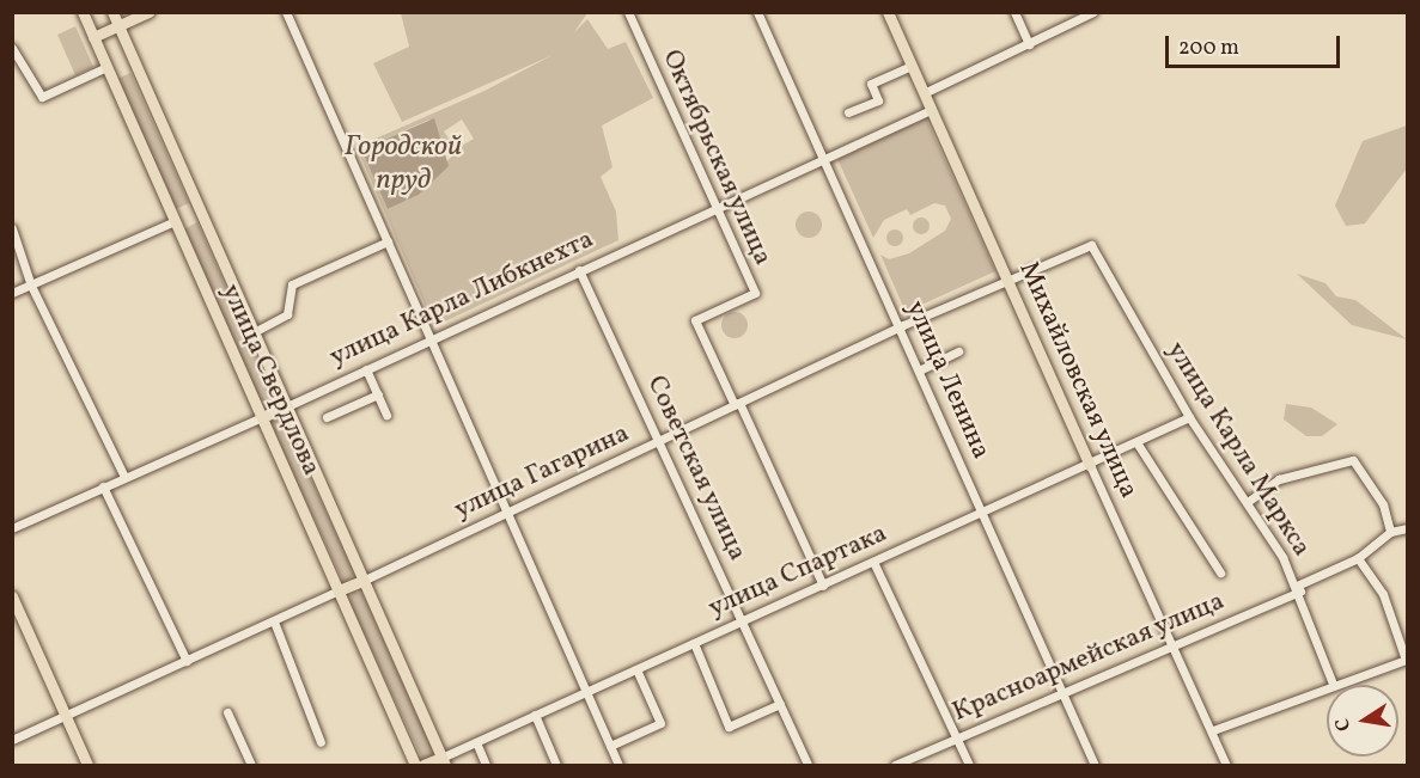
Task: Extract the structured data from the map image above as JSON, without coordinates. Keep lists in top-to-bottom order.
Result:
{
  "streets": {
    "main road": [
      "улица Карла Либкнехта",
      "улица Свердлова",
      "Михайловская улица",
      "улица Гагарина",
      "улица Спартака"
    ],
    "street": [
      "Октябрьская улица",
      "улица Ленина",
      "улица Карла Маркса",
      "Советская улица",
      "Красноармейская улица"
    ]
  },
  "crossings": [
    ["Октябрьская улица", "улица Карла Либкнехта"],
    ["Октябрьская улица", "улица Гагарина"],
    ["Октябрьская улица", "улица Спартака"],
    ["улица Карла Либкнехта", "улица Свердлова"],
    ["улица Карла Либкнехта", "улица Ленина"],
    ["улица Карла Либкнехта", "Михайловская улица"],
    ["улица Карла Либкнехта", "Советская улица"],
    ["улица Свердлова", "улица Гагарина"],
    ["улица Свердлова", "улица Спартака"],
    ["улица Ленина", "улица Гагарина"],
    ["улица Ленина", "улица Спартака"],
    ["улица Ленина", "Красноармейская улица"],
    ["Михайловская улица", "улица Гагарина"],
    ["Михайловская улица", "улица Спартака"],
    ["Михайловская улица", "Красноармейская улица"],
    ["улица Карла Маркса", "улица Гагарина"],
    ["улица Карла Маркса", "улица Спартака"],
    ["улица Карла Маркса", "Красноармейская улица"],
    ["Советская улица", "улица Гагарина"],
    ["Советская улица", "улица Спартака"]
  ],
  "water": ["Городской пруд"],
  "scale_bar": "200 m",
  "north": "left"
}
